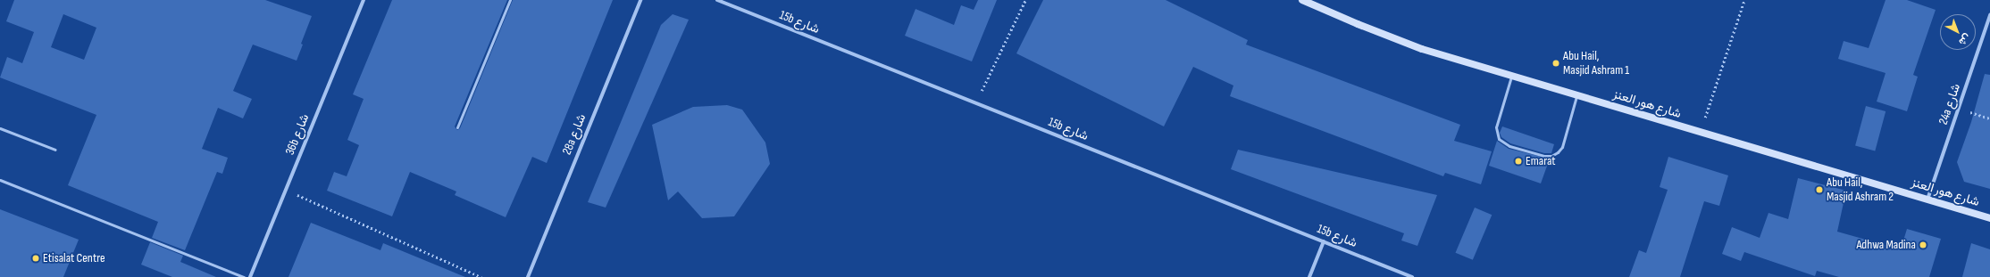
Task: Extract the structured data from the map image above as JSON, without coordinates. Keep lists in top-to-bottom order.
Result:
{
  "streets": {
    "street": [
      "15b شارع",
      "شارع هور العنز",
      "24a شارع",
      "36b شارع",
      "28a شارع"
    ]
  },
  "crossings": [
    ["شارع هور العنز", "24a شارع"]
  ],
  "places": [
    "Abu Hail, Masjid Ashram 1",
    "Emarat",
    "Abu Hail, Masjid Ashram 2",
    "Adhwa Madina",
    "Etisalat Centre"
  ],
  "north": "bottom right"
}
